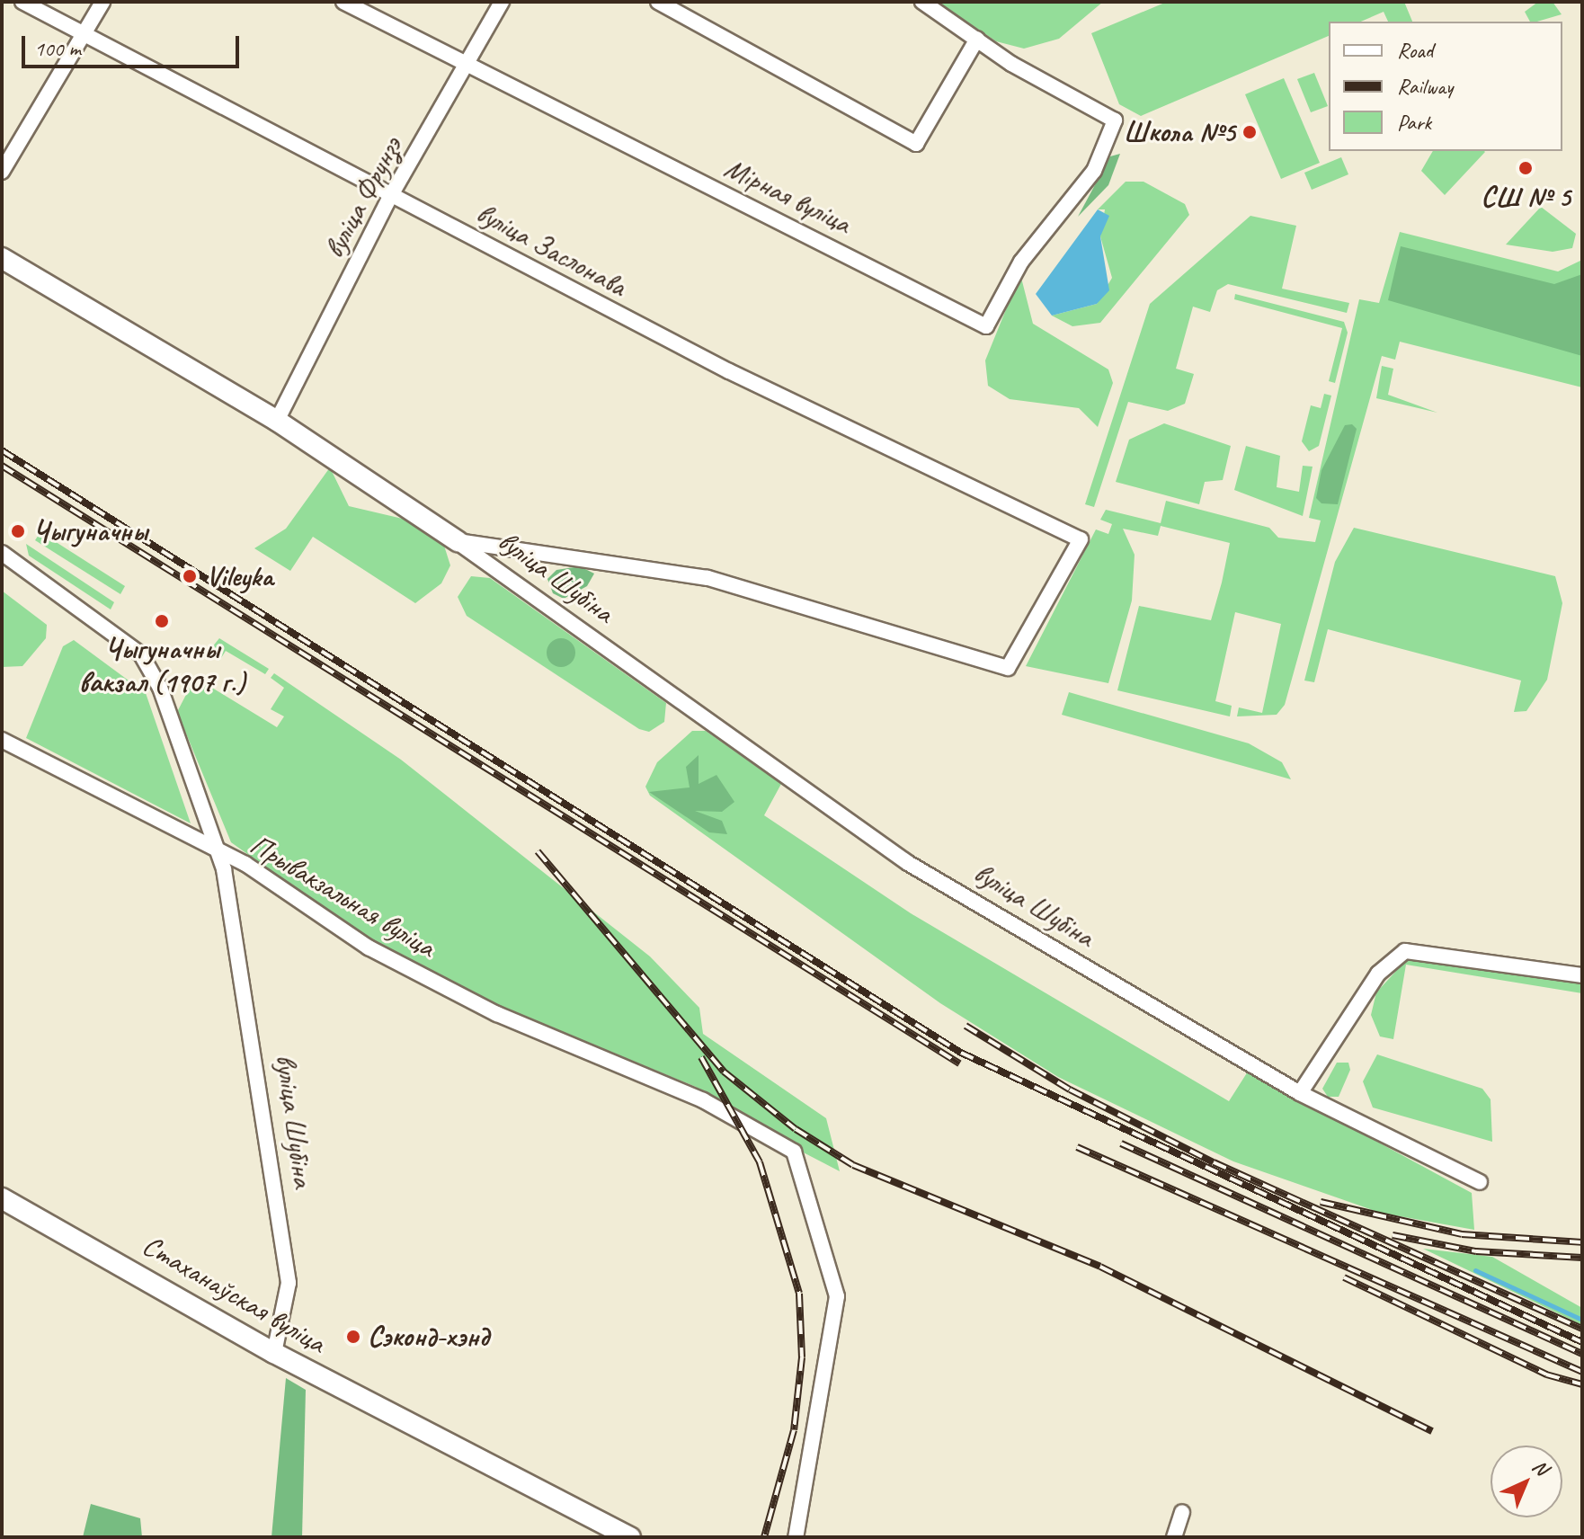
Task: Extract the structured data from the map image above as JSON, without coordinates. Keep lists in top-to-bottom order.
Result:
{
  "streets": {
    "street": [
      "Мірная вуліца",
      "вуліца Фрунзэ",
      "вуліца Заслонава",
      "вуліца Шубіна",
      "Прывакзальная вуліца",
      "Стаханаўская вуліца"
    ]
  },
  "crossings": [
    ["Мірная вуліца", "вуліца Фрунзэ"],
    ["вуліца Фрунзэ", "вуліца Заслонава"],
    ["вуліца Фрунзэ", "вуліца Шубіна"],
    ["вуліца Заслонава", "вуліца Шубіна"],
    ["вуліца Шубіна", "Прывакзальная вуліца"],
    ["вуліца Шубіна", "Стаханаўская вуліца"]
  ],
  "places": [
    "Школа №5",
    "СШ № 5",
    "Чыгуначны",
    "Vileyka",
    "Чыгуначны вакзал (1907 г.)",
    "Сэконд-хэнд"
  ],
  "legend": ["Road", "Railway", "Park"],
  "scale_bar": "100 m",
  "north": "top right"
}
